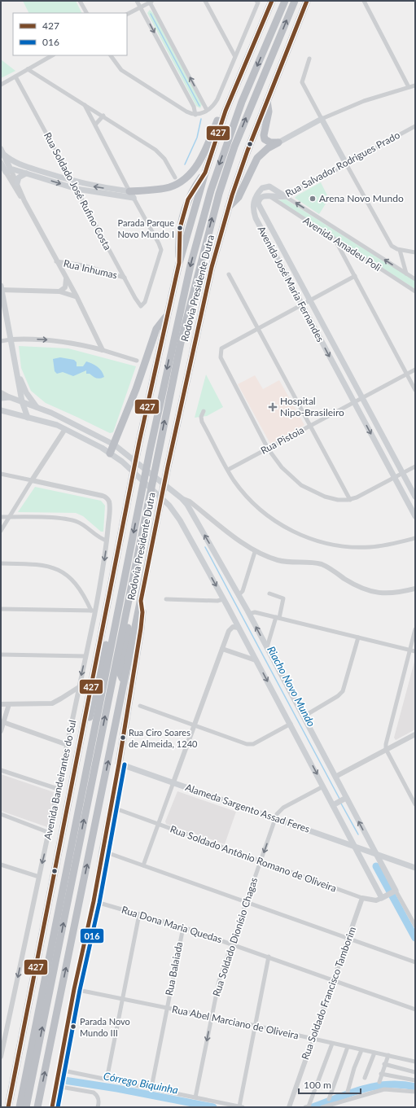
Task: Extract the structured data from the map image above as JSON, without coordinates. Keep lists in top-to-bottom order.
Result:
{
  "streets": {
    "highway": ["Rodovia Presidente Dutra"],
    "main road": [
      "Rua Salvador Rodrigues Prado",
      "Avenida José Maria Fernandes",
      "Alameda Sargento Assad Feres",
      "Rua Soldado Antônio Romano de Oliveira"
    ],
    "street": [
      "Rua Soldado José Rufino Costa",
      "Avenida Amadeu Poli",
      "Rua Inhumas",
      "Rua Pistoia",
      "Avenida Bandeirantes do Sul",
      "Rua Dona Maria Quedas",
      "Rua Soldado Dionísio Chagas",
      "Rua Balaiada",
      "Rua Soldado Francisco Tamborim",
      "Rua Abel Marciano de Oliveira"
    ]
  },
  "crossings": [
    ["Rua Salvador Rodrigues Prado", "Avenida Amadeu Poli"],
    ["Rua Salvador Rodrigues Prado", "Avenida José Maria Fernandes"],
    ["Rua Soldado José Rufino Costa", "Rua Inhumas"],
    ["Avenida Amadeu Poli", "Avenida José Maria Fernandes"],
    ["Avenida José Maria Fernandes", "Rua Pistoia"],
    ["Alameda Sargento Assad Feres", "Rua Soldado Dionísio Chagas"],
    ["Rua Soldado Antônio Romano de Oliveira", "Rua Soldado Dionísio Chagas"],
    ["Rua Soldado Antônio Romano de Oliveira", "Rua Soldado Francisco Tamborim"],
    ["Rua Dona Maria Quedas", "Rua Soldado Dionísio Chagas"],
    ["Rua Dona Maria Quedas", "Rua Balaiada"],
    ["Rua Dona Maria Quedas", "Rua Soldado Francisco Tamborim"],
    ["Rua Soldado Dionísio Chagas", "Rua Abel Marciano de Oliveira"],
    ["Rua Balaiada", "Rua Abel Marciano de Oliveira"],
    ["Rua Soldado Francisco Tamborim", "Rua Abel Marciano de Oliveira"]
  ],
  "one_way": ["Avenida Bandeirantes do Sul", "Rua Soldado Dionísio Chagas"],
  "water": ["Riacho Novo Mundo", "Córrego Biquinha"],
  "places": {
    "other": [
      "Arena Novo Mundo",
      "Parada Parque Novo Mundo I",
      "Rua Ciro Soares de Almeida, 1240",
      "Parada Novo Mundo III"
    ],
    "health": ["Hospital Nipo-Brasileiro"]
  },
  "lines": ["transit line 427", "transit line 016"],
  "legend": ["427", "016"],
  "scale_bar": "100 m"
}
